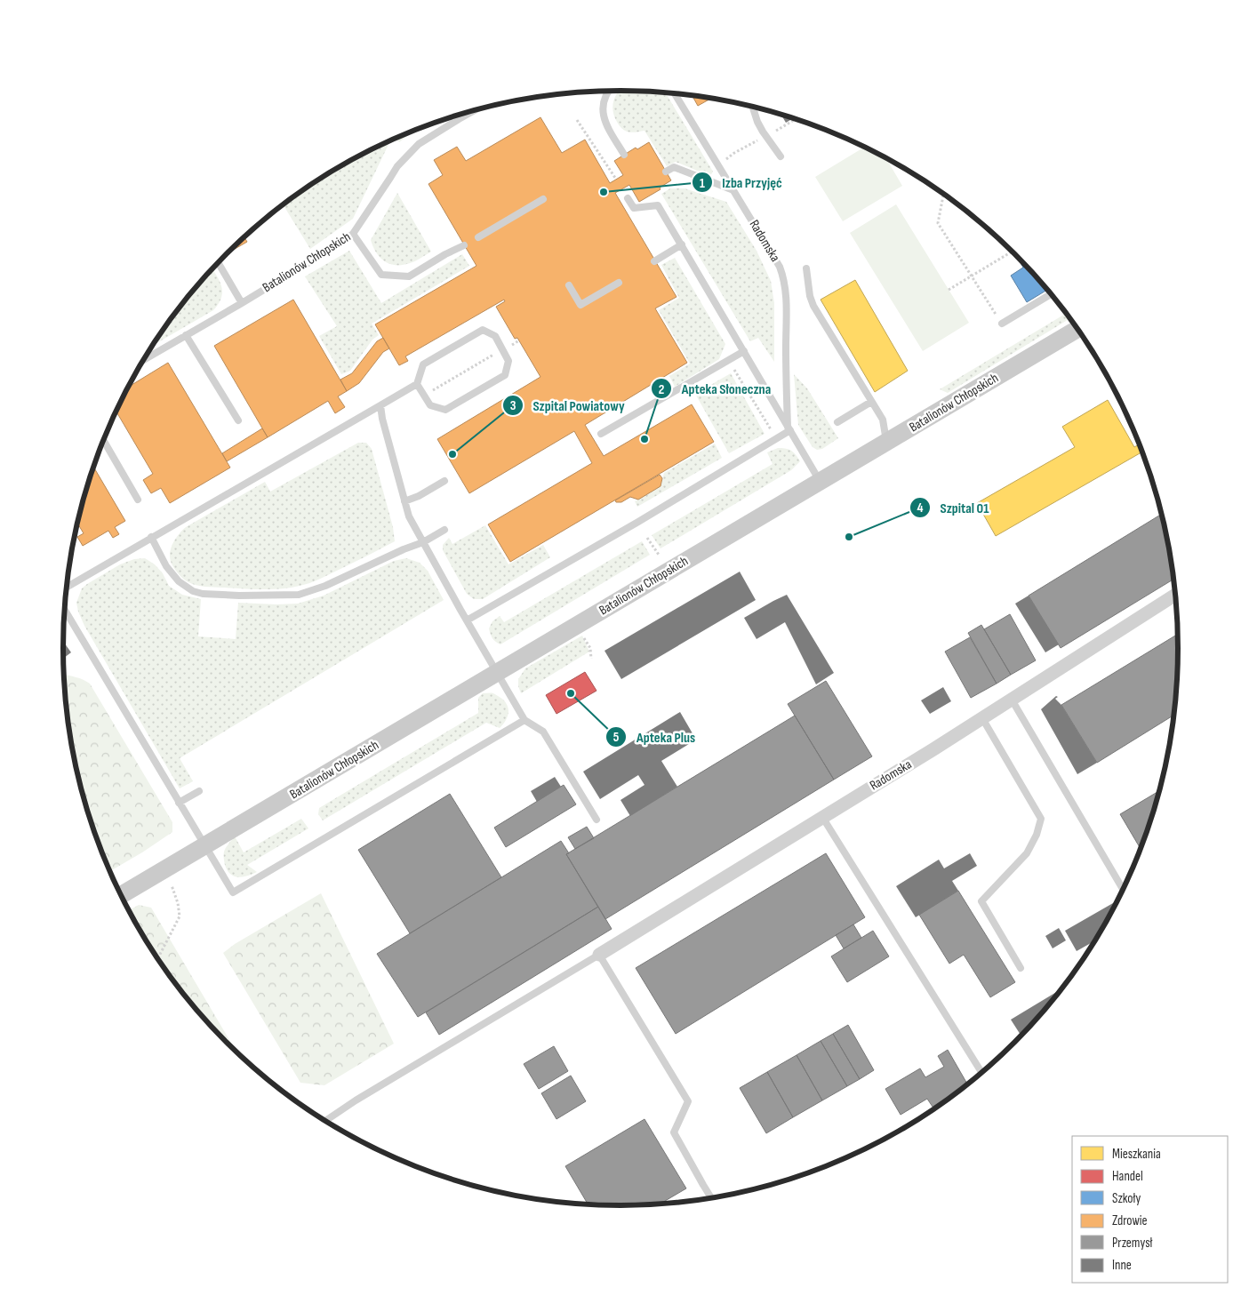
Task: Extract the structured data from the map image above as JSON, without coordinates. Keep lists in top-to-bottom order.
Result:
{
  "streets": {
    "street": ["Radomska", "Batalionów Chłopskich"]
  },
  "places": [
    "Izba Przyjęć",
    "Apteka Słoneczna",
    "Szpital Powiatowy",
    "Szpital 01",
    "Apteka Plus"
  ],
  "legend": [
    "Mieszkania",
    "Handel",
    "Szkoły",
    "Zdrowie",
    "Przemysł",
    "Inne"
  ]
}
